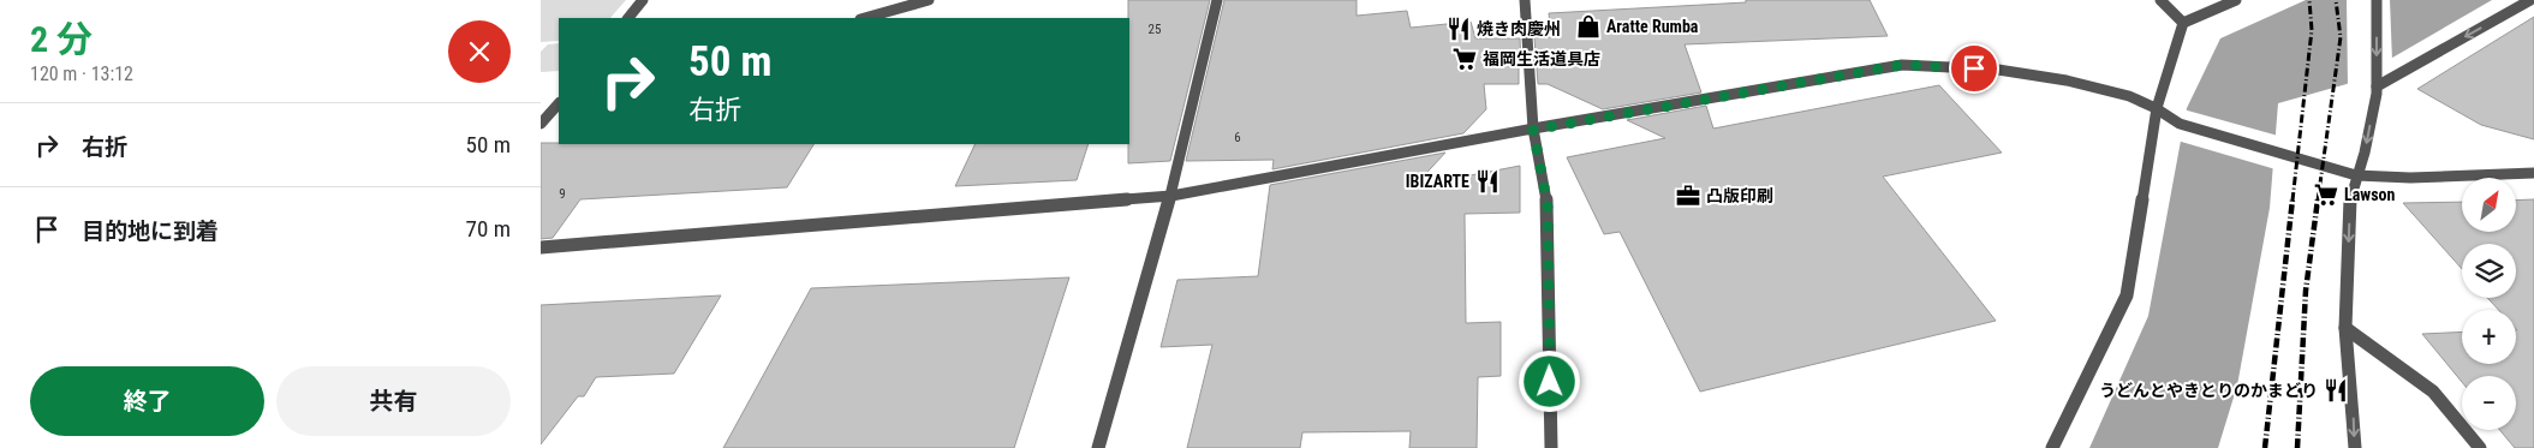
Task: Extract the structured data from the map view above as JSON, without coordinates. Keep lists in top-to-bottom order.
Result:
{
  "places": {
    "shop": ["Aratte Rumba"],
    "restaurant": ["焼き肉慶州", "IBIZARTE", "うどんとやきとりのかまどり"],
    "supermarket": ["福岡生活道具店", "Lawson"],
    "office": ["凸版印刷"]
  },
  "house_numbers": ["25", "6", "9"],
  "north": "top right",
  "page": {
    "heading": ["2 分", "120 m · 13:12"],
    "turn": ["50 m", "右折"],
    "list": [
      {
        "name": "右折",
        "value": "50 m"
      },
      {
        "name": "目的地に到着",
        "value": "70 m"
      }
    ],
    "map_buttons": ["+", "−"],
    "buttons": ["終了", "共有"]
  }
}
